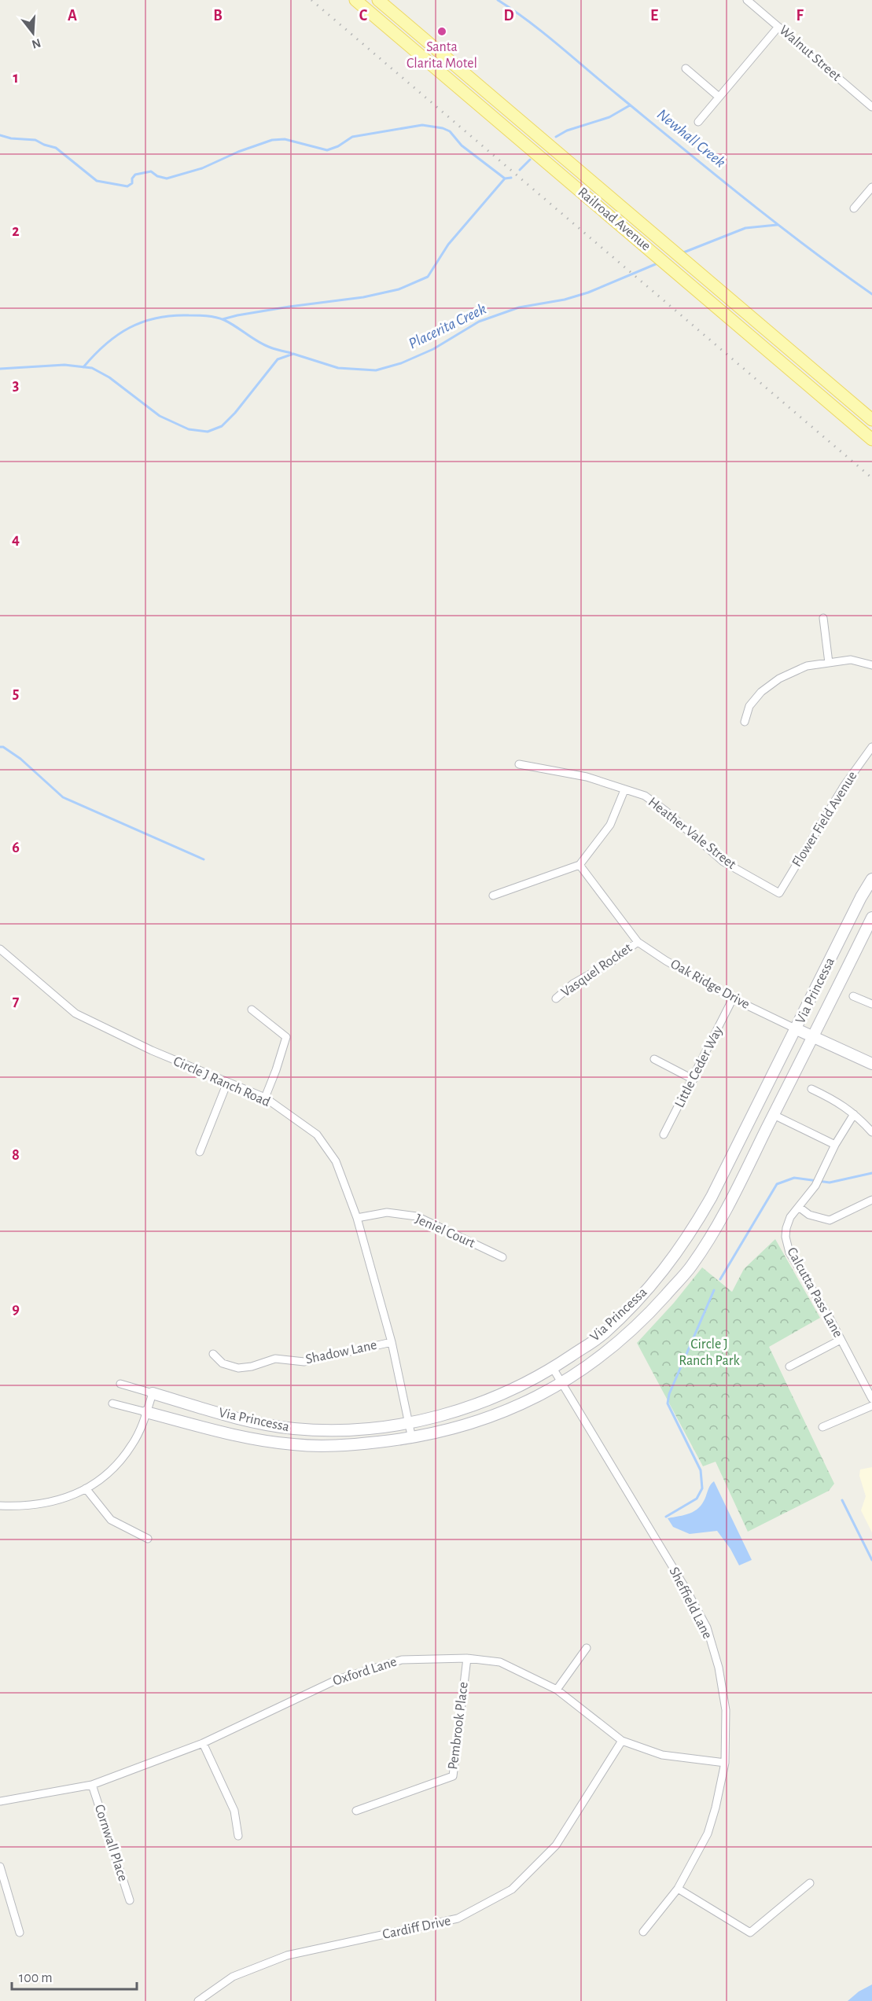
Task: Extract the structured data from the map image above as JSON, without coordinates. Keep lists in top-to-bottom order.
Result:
{
  "streets": {
    "main road": ["Railroad Avenue"],
    "street": [
      "Walnut Street",
      "Flower Field Avenue",
      "Heather Vale Street",
      "Vasquel Rocket",
      "Oak Ridge Drive",
      "Via Princessa",
      "Little Ceder Way",
      "Circle J Ranch Road",
      "Jeniel Court",
      "Calcutta Pass Lane",
      "Shadow Lane",
      "Sheffield Lane",
      "Oxford Lane",
      "Pembrook Place",
      "Cornwall Place",
      "Cardiff Drive"
    ]
  },
  "crossings": [
    ["Flower Field Avenue", "Heather Vale Street"],
    ["Vasquel Rocket", "Oak Ridge Drive"],
    ["Oak Ridge Drive", "Via Princessa"],
    ["Oak Ridge Drive", "Little Ceder Way"],
    ["Via Princessa", "Circle J Ranch Road"],
    ["Via Princessa", "Sheffield Lane"],
    ["Circle J Ranch Road", "Jeniel Court"],
    ["Circle J Ranch Road", "Shadow Lane"],
    ["Sheffield Lane", "Oxford Lane"],
    ["Oxford Lane", "Pembrook Place"],
    ["Oxford Lane", "Cornwall Place"],
    ["Oxford Lane", "Cardiff Drive"]
  ],
  "water": ["Newhall Creek", "Placerita Creek"],
  "parks": ["Circle J Ranch Park"],
  "places": ["Santa Clarita Motel"],
  "scale_bar": "100 m",
  "north": "bottom",
  "grid": {
    "columns": [
      "A",
      "B",
      "C",
      "D",
      "E",
      "F"
    ],
    "rows": [
      "1",
      "2",
      "3",
      "4",
      "5",
      "6",
      "7",
      "8",
      "9"
    ]
  }
}
